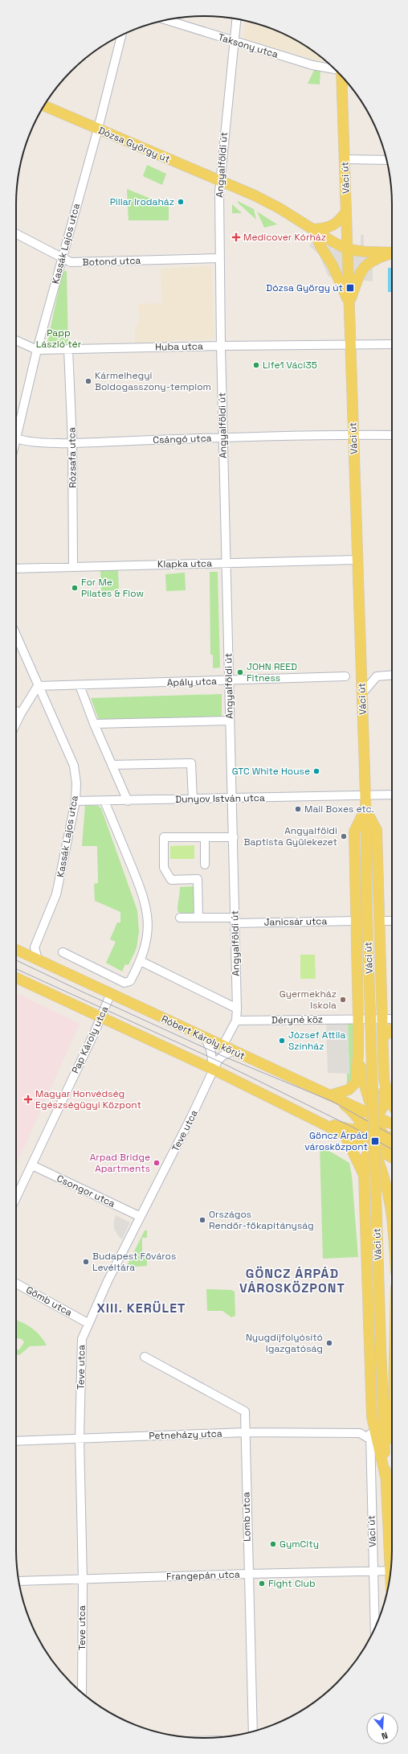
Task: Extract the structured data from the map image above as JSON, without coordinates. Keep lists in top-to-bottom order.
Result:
{
  "streets": {
    "main road": ["Dózsa György út", "Váci út", "Róbert Károly körút"],
    "street": [
      "Taksony utca",
      "Angyalföldi út",
      "Kassák Lajos utca",
      "Botond utca",
      "Huba utca",
      "Csángó utca",
      "Rózsafa utca",
      "Klapka utca",
      "Apály utca",
      "Dunyov István utca",
      "Janicsár utca",
      "Déryné köz",
      "Pap Károly utca",
      "Teve utca",
      "Csongor utca",
      "Gömb utca",
      "Petneházy utca",
      "Lomb utca",
      "Frangepán utca"
    ]
  },
  "crossings": [
    ["Taksony utca", "Angyalföldi út"],
    ["Dózsa György út", "Angyalföldi út"],
    ["Dózsa György út", "Váci út"],
    ["Dózsa György út", "Kassák Lajos utca"],
    ["Angyalföldi út", "Botond utca"],
    ["Angyalföldi út", "Huba utca"],
    ["Angyalföldi út", "Csángó utca"],
    ["Angyalföldi út", "Klapka utca"],
    ["Angyalföldi út", "Apály utca"],
    ["Angyalföldi út", "Dunyov István utca"],
    ["Angyalföldi út", "Janicsár utca"],
    ["Angyalföldi út", "Déryné köz"],
    ["Angyalföldi út", "Róbert Károly körút"],
    ["Váci út", "Huba utca"],
    ["Váci út", "Csángó utca"],
    ["Váci út", "Klapka utca"],
    ["Váci út", "Dunyov István utca"],
    ["Váci út", "Janicsár utca"],
    ["Váci út", "Déryné köz"],
    ["Váci út", "Petneházy utca"],
    ["Váci út", "Frangepán utca"],
    ["Kassák Lajos utca", "Botond utca"],
    ["Kassák Lajos utca", "Huba utca"],
    ["Kassák Lajos utca", "Apály utca"],
    ["Kassák Lajos utca", "Dunyov István utca"],
    ["Kassák Lajos utca", "Róbert Károly körút"],
    ["Huba utca", "Rózsafa utca"],
    ["Csángó utca", "Rózsafa utca"],
    ["Rózsafa utca", "Klapka utca"],
    ["Róbert Károly körút", "Pap Károly utca"],
    ["Róbert Károly körút", "Teve utca"],
    ["Pap Károly utca", "Csongor utca"],
    ["Teve utca", "Csongor utca"],
    ["Teve utca", "Gömb utca"],
    ["Teve utca", "Petneházy utca"],
    ["Teve utca", "Frangepán utca"],
    ["Petneházy utca", "Lomb utca"],
    ["Lomb utca", "Frangepán utca"]
  ],
  "districts": ["GÖNCZ ÁRPÁD VÁROSKÖZPONT", "XIII. KERÜLET"],
  "parks": ["Papp László tér"],
  "places": {
    "other": [
      "Pillar Irodaház",
      "Life1 Váci35",
      "Kármelhegyi Boldogasszony-templom",
      "For Me Pilates & Flow",
      "JOHN REED Fitness",
      "GTC White House",
      "Mail Boxes etc.",
      "Angyalföldi Baptista Gyülekezet",
      "Gyermekház Iskola",
      "József Attila Színház",
      "Arpad Bridge Apartments",
      "Országos Rendőr-főkapitányság",
      "Budapest Főváros Levéltára",
      "Nyugdíjfolyósító Igazgatóság",
      "GymCity",
      "Fight Club"
    ],
    "health": ["Medicover Kórház", "Magyar Honvédség Egészségügyi Központ"],
    "transit": ["Dózsa György út", "Göncz Árpád városközpont"]
  },
  "north": "bottom"
}
